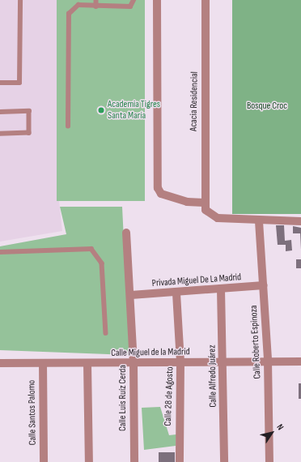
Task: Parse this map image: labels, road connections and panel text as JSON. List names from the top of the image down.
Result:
{
  "streets": {
    "street": [
      "Acacia Residencial",
      "Privada Miguel De La Madrid",
      "Calle Roberto Espinoza",
      "Calle Miguel de la Madrid",
      "Calle Alfredo Juárez",
      "Calle 28 de Agosto",
      "Calle Luis Ruíz Cerda",
      "Calle Santos Palomo"
    ]
  },
  "crossings": [
    ["Privada Miguel De La Madrid", "Calle Roberto Espinoza"],
    ["Privada Miguel De La Madrid", "Calle Alfredo Juárez"],
    ["Privada Miguel De La Madrid", "Calle 28 de Agosto"],
    ["Privada Miguel De La Madrid", "Calle Luis Ruíz Cerda"],
    ["Calle Roberto Espinoza", "Calle Miguel de la Madrid"],
    ["Calle Miguel de la Madrid", "Calle Alfredo Juárez"],
    ["Calle Miguel de la Madrid", "Calle 28 de Agosto"],
    ["Calle Miguel de la Madrid", "Calle Luis Ruíz Cerda"],
    ["Calle Miguel de la Madrid", "Calle Santos Palomo"]
  ],
  "parks": ["Bosque Croc"],
  "places": ["Academia Tigres Santa María"],
  "north": "top right"
}
